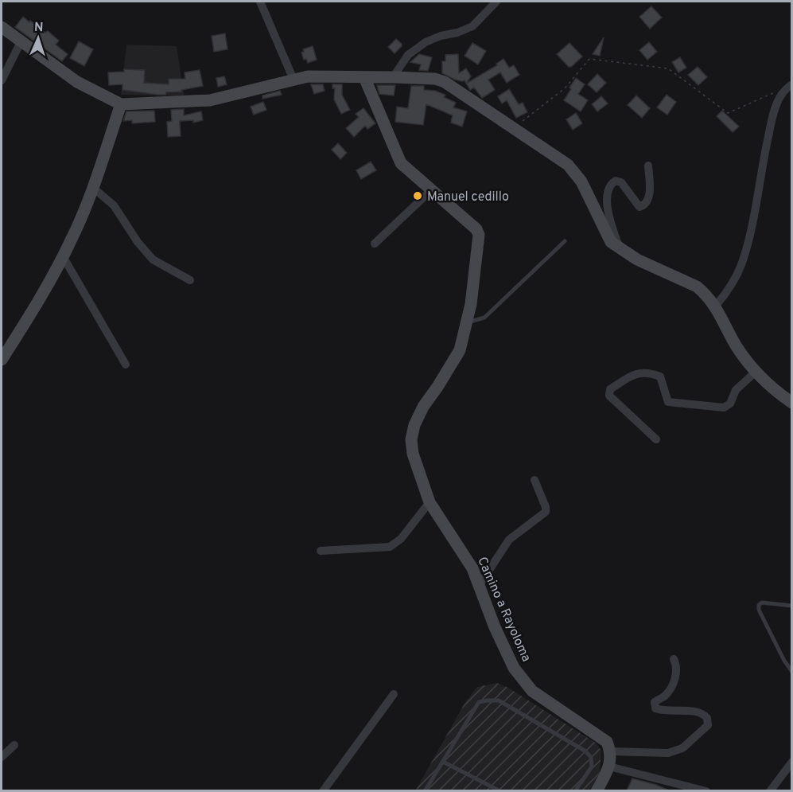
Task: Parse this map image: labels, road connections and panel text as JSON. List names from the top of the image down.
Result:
{
  "streets": {
    "street": ["Camino a Rayoloma"]
  },
  "places": ["Manuel cedillo"],
  "north": "top"
}
